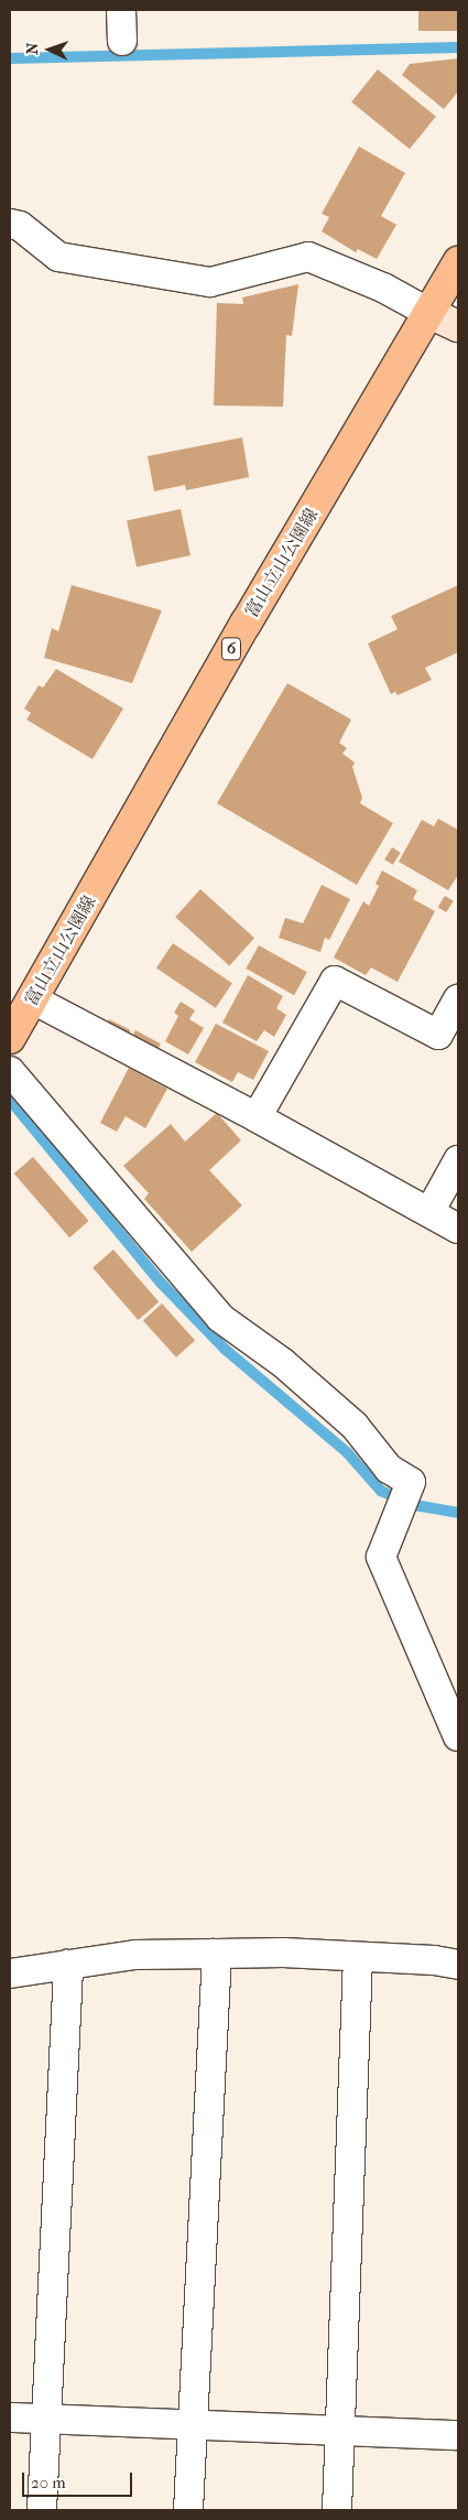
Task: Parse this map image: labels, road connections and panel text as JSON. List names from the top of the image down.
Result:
{
  "streets": {
    "main road": ["富山立山公園線", "6"]
  },
  "scale_bar": "20 m",
  "north": "left"
}
